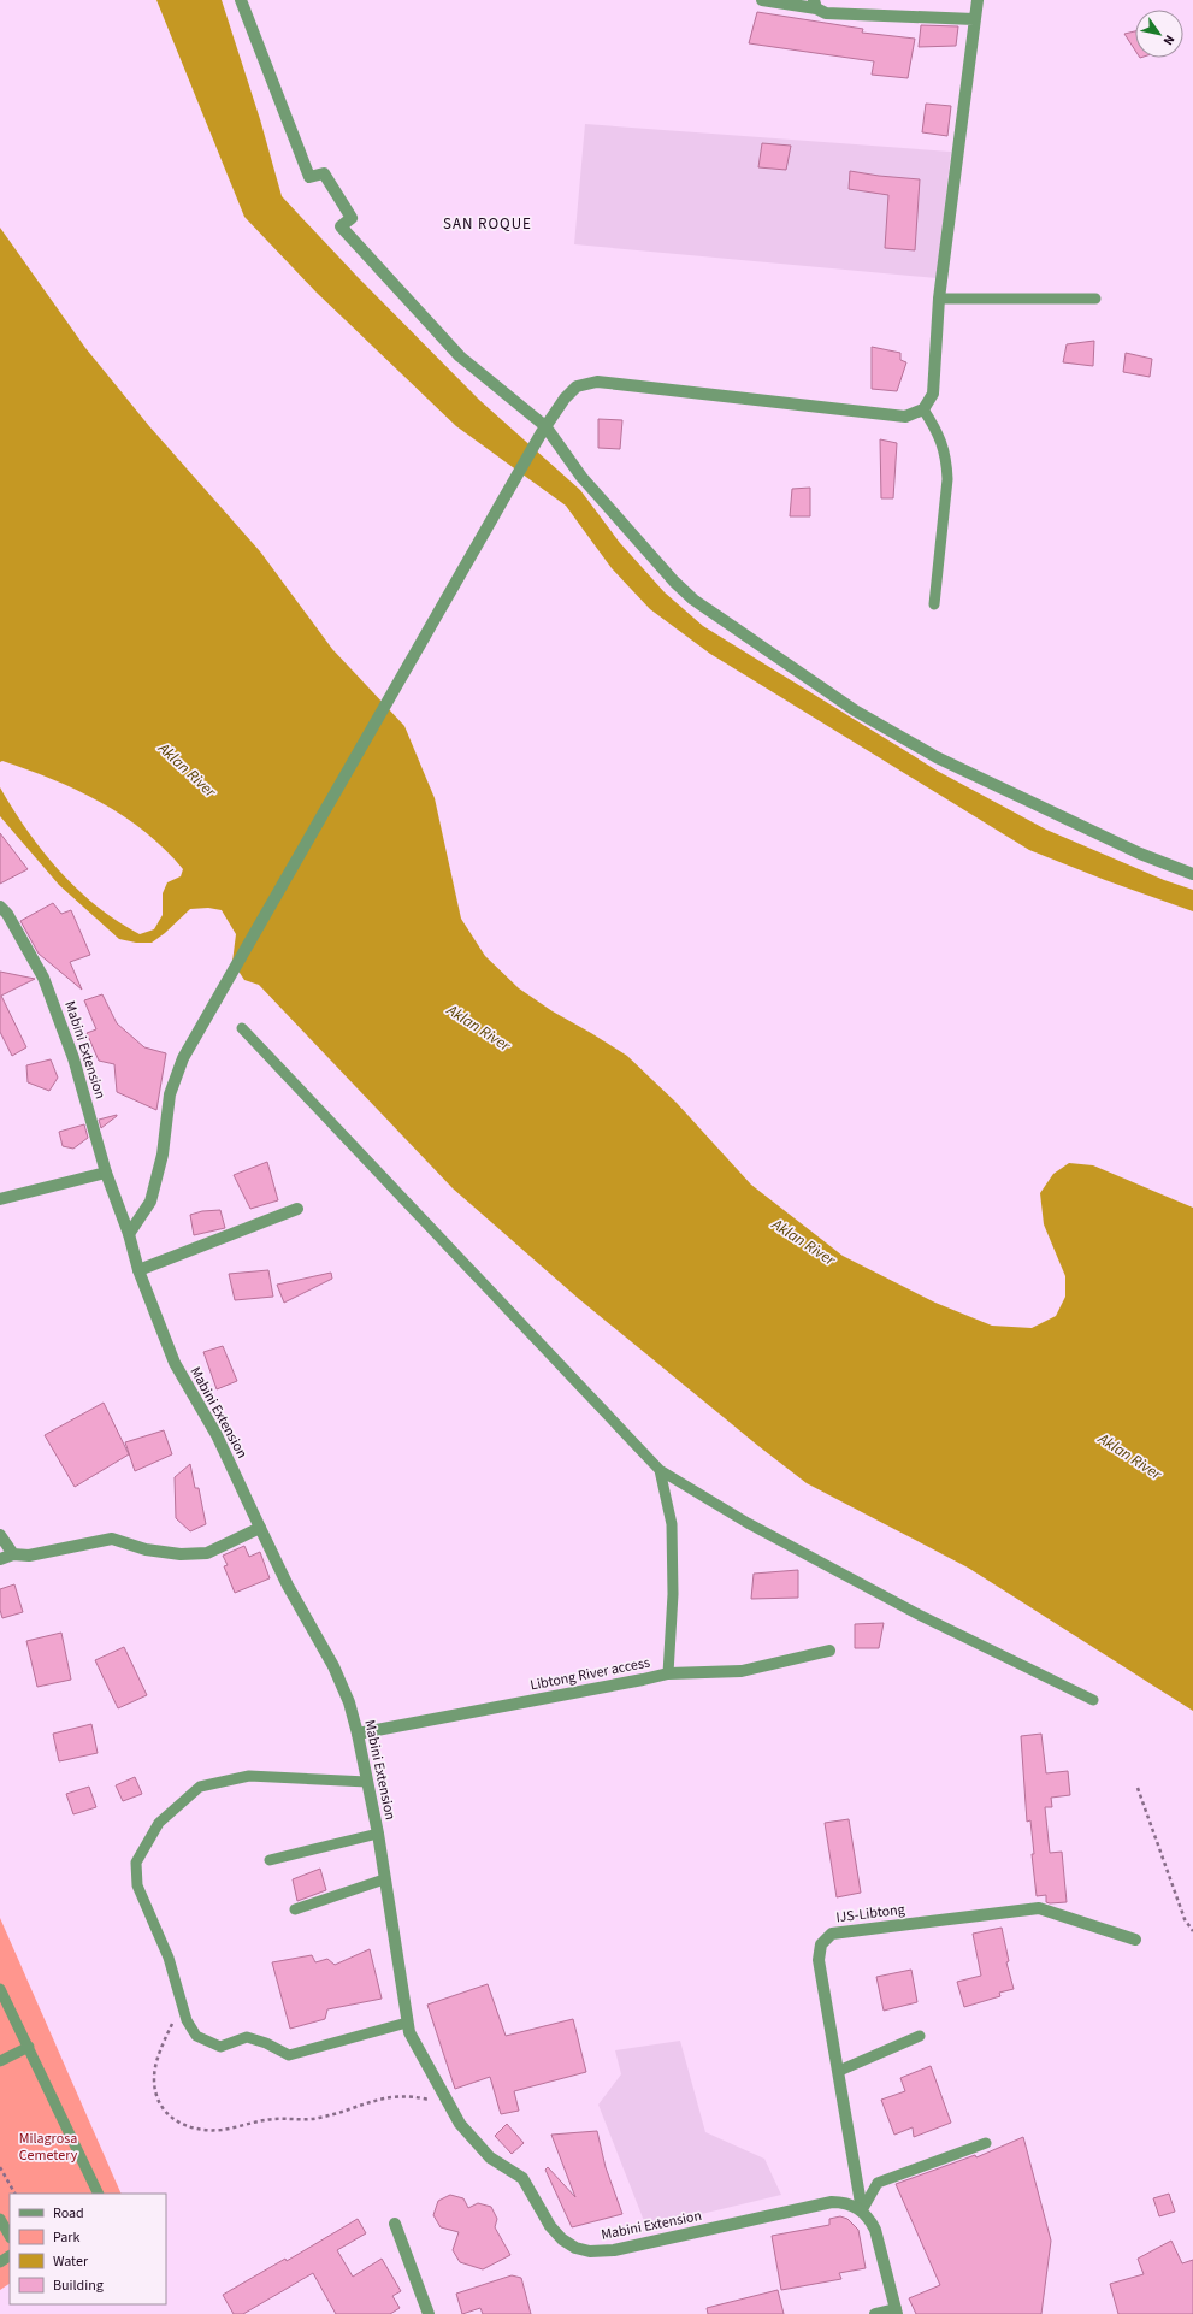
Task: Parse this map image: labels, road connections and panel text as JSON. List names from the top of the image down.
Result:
{
  "streets": {
    "street": ["Mabini Extension", "Libtong River access", "IJS-Libtong"]
  },
  "crossings": [
    ["Mabini Extension", "Libtong River access"],
    ["Mabini Extension", "IJS-Libtong"]
  ],
  "districts": ["SAN ROQUE"],
  "water": ["Aklan River"],
  "parks": ["Milagrosa Cemetery"],
  "legend": [
    "Road",
    "Park",
    "Water",
    "Building"
  ],
  "north": "bottom right"
}
